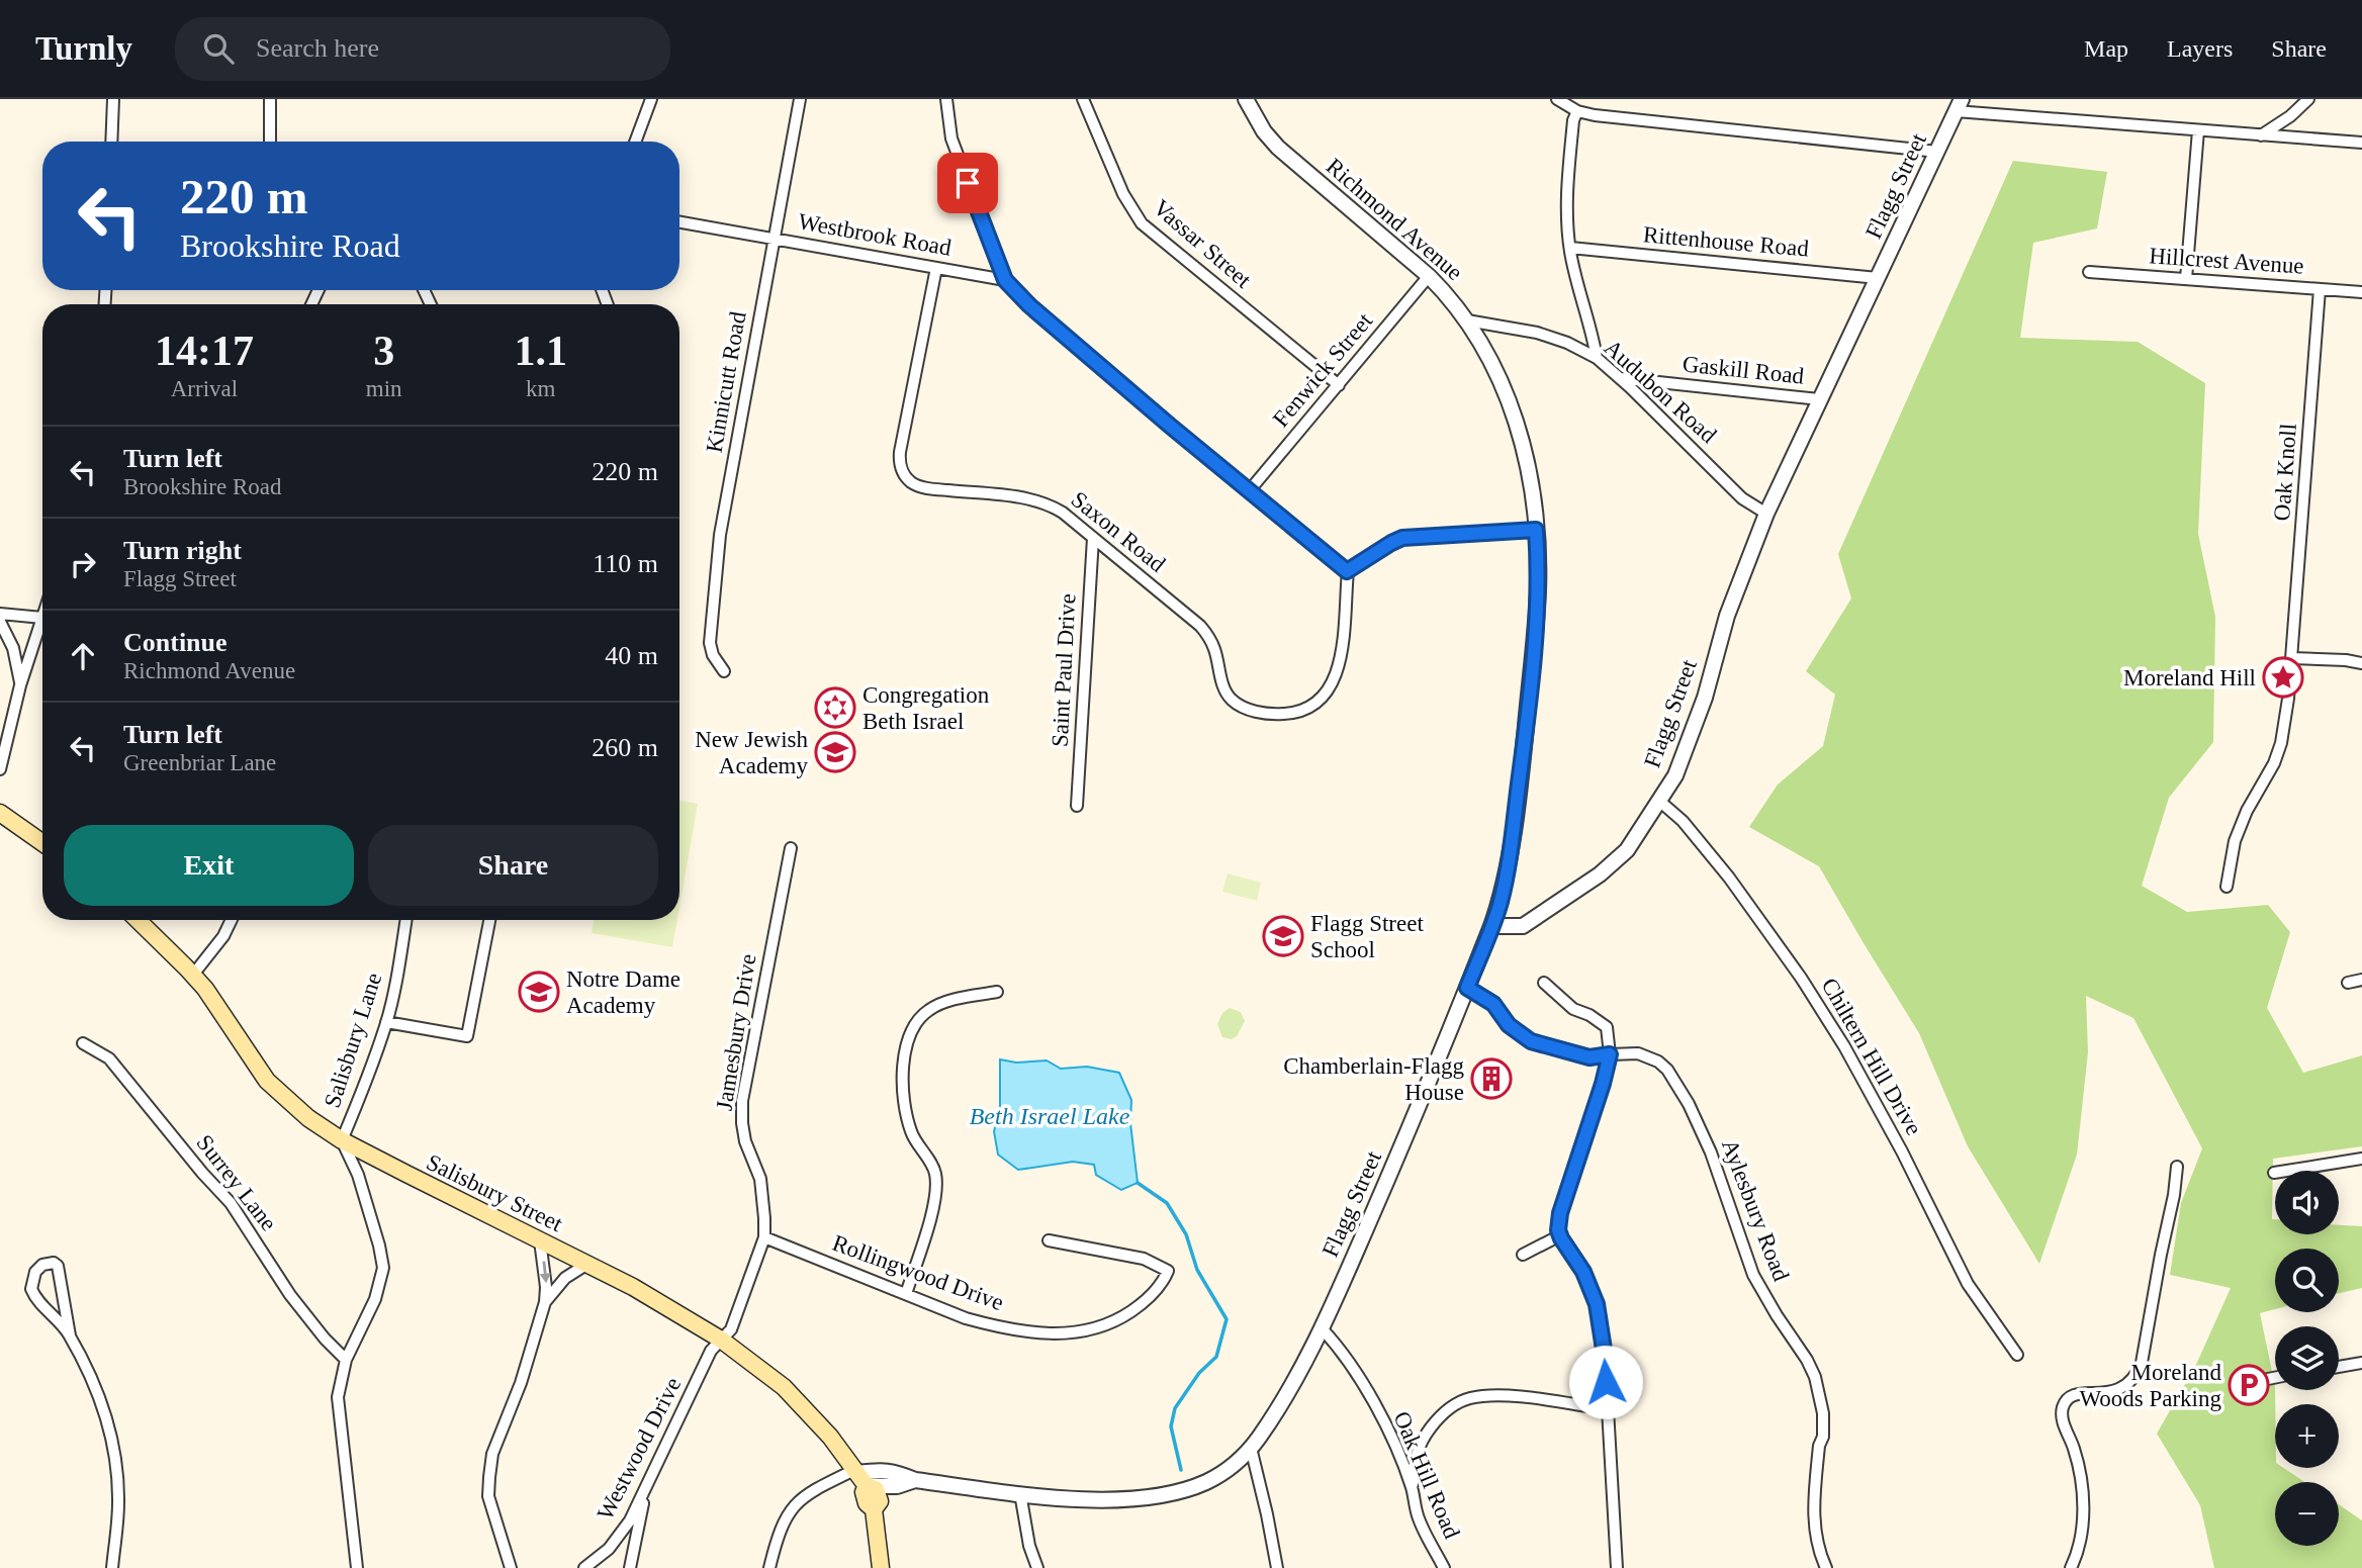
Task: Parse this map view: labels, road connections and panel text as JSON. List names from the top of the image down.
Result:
{
  "streets": {
    "main road": ["Salisbury Street"],
    "street": [
      "Flagg Street",
      "Richmond Avenue",
      "Westbrook Road",
      "Rittenhouse Road",
      "Vassar Street",
      "Hillcrest Avenue",
      "Fenwick Street",
      "Gaskill Road",
      "Kinnicutt Road",
      "Audubon Road",
      "Oak Knoll",
      "Saxon Road",
      "Saint Paul Drive",
      "Jamesbury Drive",
      "Salisbury Lane",
      "Chiltern Hill Drive",
      "Surrey Lane",
      "Aylesbury Road",
      "Rollingwood Drive",
      "Westwood Drive",
      "Oak Hill Road"
    ]
  },
  "crossings": [
    ["Flagg Street", "Richmond Avenue"],
    ["Flagg Street", "Rittenhouse Road"],
    ["Flagg Street", "Gaskill Road"],
    ["Flagg Street", "Audubon Road"],
    ["Flagg Street", "Chiltern Hill Drive"],
    ["Flagg Street", "Salisbury Street"],
    ["Flagg Street", "Aylesbury Road"],
    ["Flagg Street", "Oak Hill Road"],
    ["Richmond Avenue", "Fenwick Street"],
    ["Richmond Avenue", "Audubon Road"],
    ["Westbrook Road", "Kinnicutt Road"],
    ["Westbrook Road", "Saxon Road"],
    ["Vassar Street", "Fenwick Street"],
    ["Hillcrest Avenue", "Oak Knoll"],
    ["Gaskill Road", "Audubon Road"],
    ["Saxon Road", "Saint Paul Drive"],
    ["Jamesbury Drive", "Salisbury Street"],
    ["Jamesbury Drive", "Rollingwood Drive"],
    ["Jamesbury Drive", "Westwood Drive"],
    ["Salisbury Lane", "Salisbury Street"],
    ["Salisbury Street", "Westwood Drive"]
  ],
  "water": ["Beth Israel Lake"],
  "places": {
    "place": ["Moreland Hill"],
    "synagogue": ["Congregation Beth Israel"],
    "school or university": ["New Jewish Academy", "Flagg Street School", "Notre Dame Academy"],
    "building": ["Chamberlain-Flagg House"],
    "parking": ["Moreland Woods Parking"]
  },
  "page": {
    "header": "Turnly",
    "search": "Search here",
    "nav": ["Map", "Layers", "Share"],
    "turn": ["220 m", "Brookshire Road"],
    "eta": [
      "14:17",
      "Arrival",
      "3",
      "min",
      "1.1",
      "km"
    ],
    "list": [
      {
        "name": "Turn left",
        "note": "Brookshire Road",
        "value": "220 m"
      },
      {
        "name": "Turn right",
        "note": "Flagg Street",
        "value": "110 m"
      },
      {
        "name": "Continue",
        "note": "Richmond Avenue",
        "value": "40 m"
      },
      {
        "name": "Turn left",
        "note": "Greenbriar Lane",
        "value": "260 m"
      }
    ],
    "buttons": ["Exit", "Share"],
    "map_buttons": ["+", "−"]
  }
}
